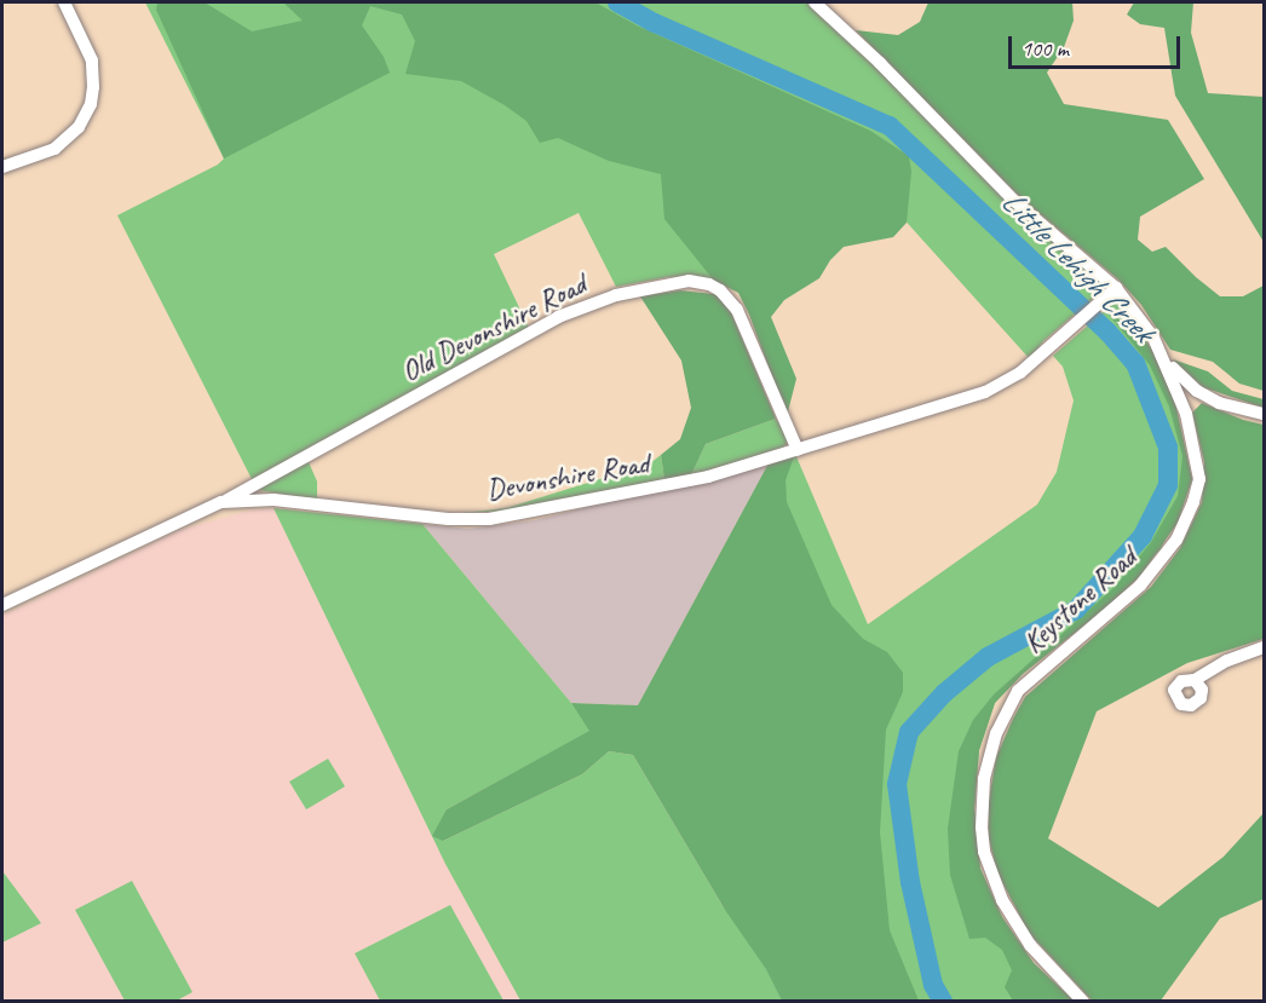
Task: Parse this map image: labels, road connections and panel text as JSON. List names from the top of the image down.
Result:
{
  "streets": {
    "street": ["Old Devonshire Road", "Devonshire Road", "Keystone Road"]
  },
  "crossings": [
    ["Old Devonshire Road", "Devonshire Road"],
    ["Devonshire Road", "Keystone Road"]
  ],
  "water": ["Little Lehigh Creek"],
  "scale_bar": "100 m"
}
